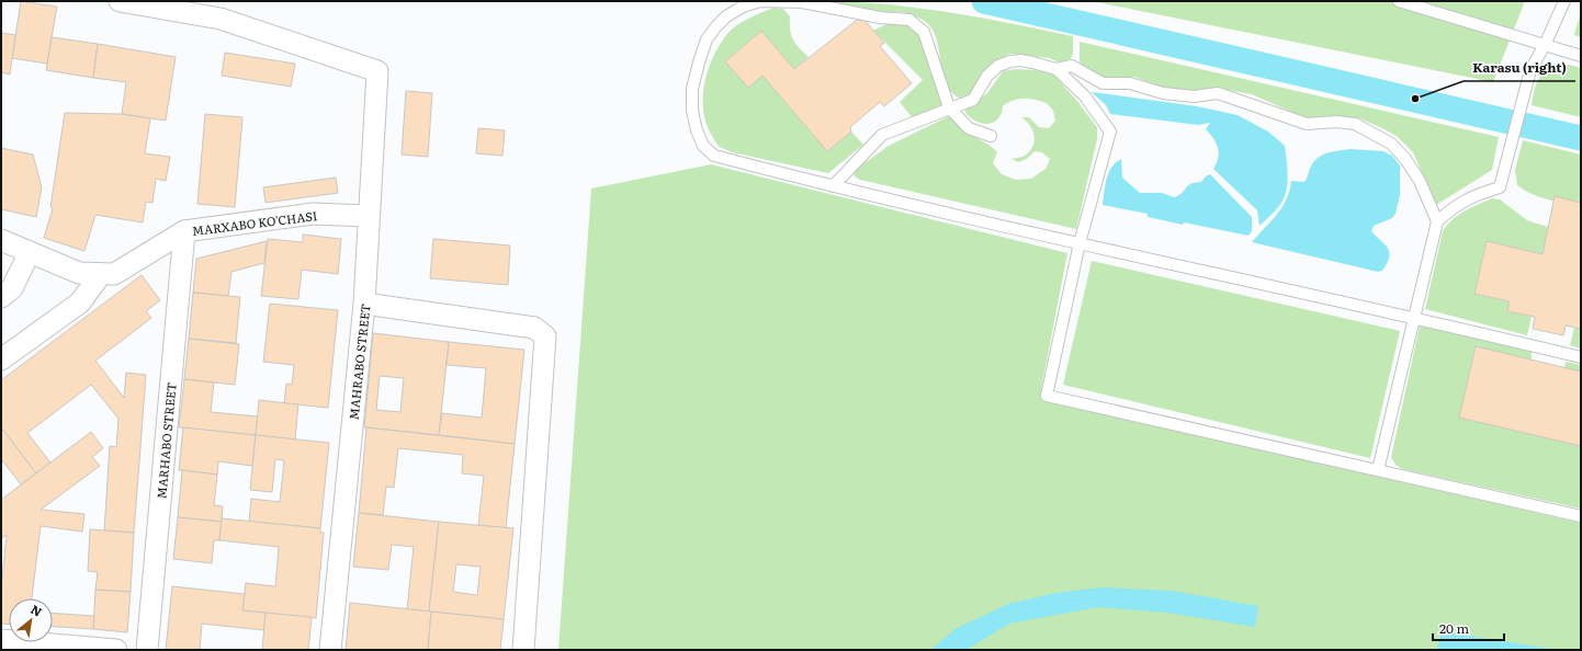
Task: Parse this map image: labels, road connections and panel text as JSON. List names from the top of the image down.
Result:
{
  "streets": {
    "street": ["MARXABO KO'CHASI", "MAHRABO STREET", "MARHABO STREET"]
  },
  "crossings": [
    ["MARXABO KO'CHASI", "MAHRABO STREET"],
    ["MARXABO KO'CHASI", "MARHABO STREET"]
  ],
  "places": ["Karasu (right)"],
  "scale_bar": "20 m",
  "north": "top right"
}
